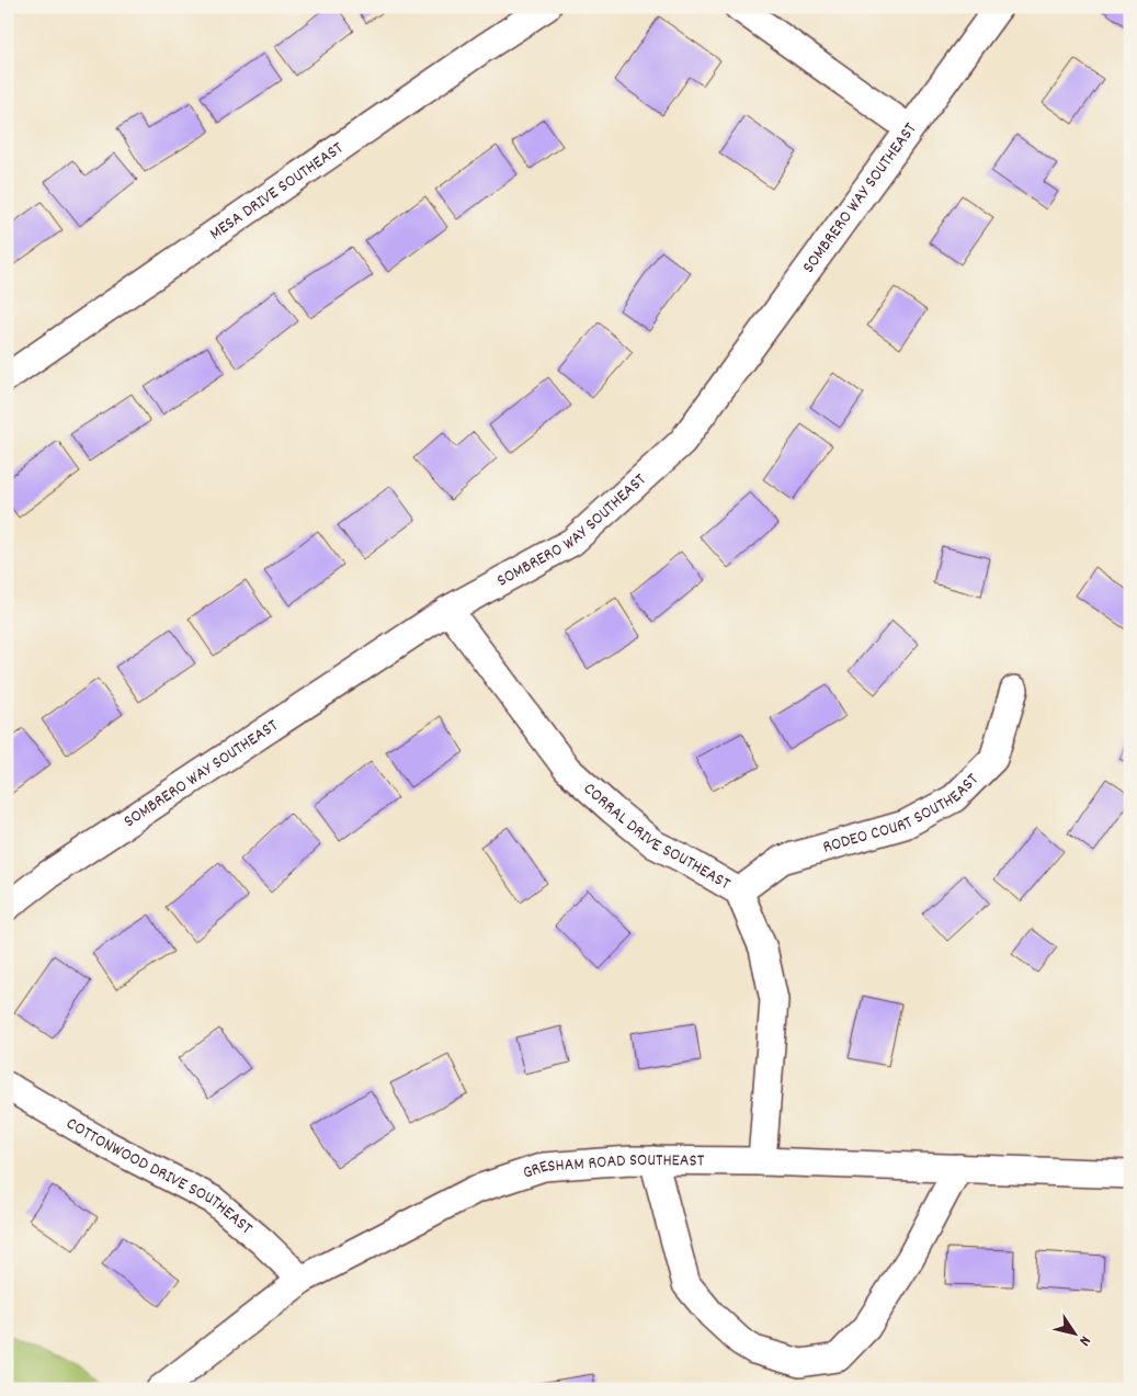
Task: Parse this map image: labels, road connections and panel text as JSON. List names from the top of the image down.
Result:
{
  "streets": {
    "street": [
      "MESA DRIVE SOUTHEAST",
      "SOMBRERO WAY SOUTHEAST",
      "RODEO COURT SOUTHEAST",
      "CORRAL DRIVE SOUTHEAST",
      "GRESHAM ROAD SOUTHEAST",
      "COTTONWOOD DRIVE SOUTHEAST"
    ]
  },
  "crossings": [
    ["SOMBRERO WAY SOUTHEAST", "CORRAL DRIVE SOUTHEAST"],
    ["RODEO COURT SOUTHEAST", "CORRAL DRIVE SOUTHEAST"],
    ["CORRAL DRIVE SOUTHEAST", "GRESHAM ROAD SOUTHEAST"],
    ["GRESHAM ROAD SOUTHEAST", "COTTONWOOD DRIVE SOUTHEAST"]
  ],
  "north": "bottom right"
}
